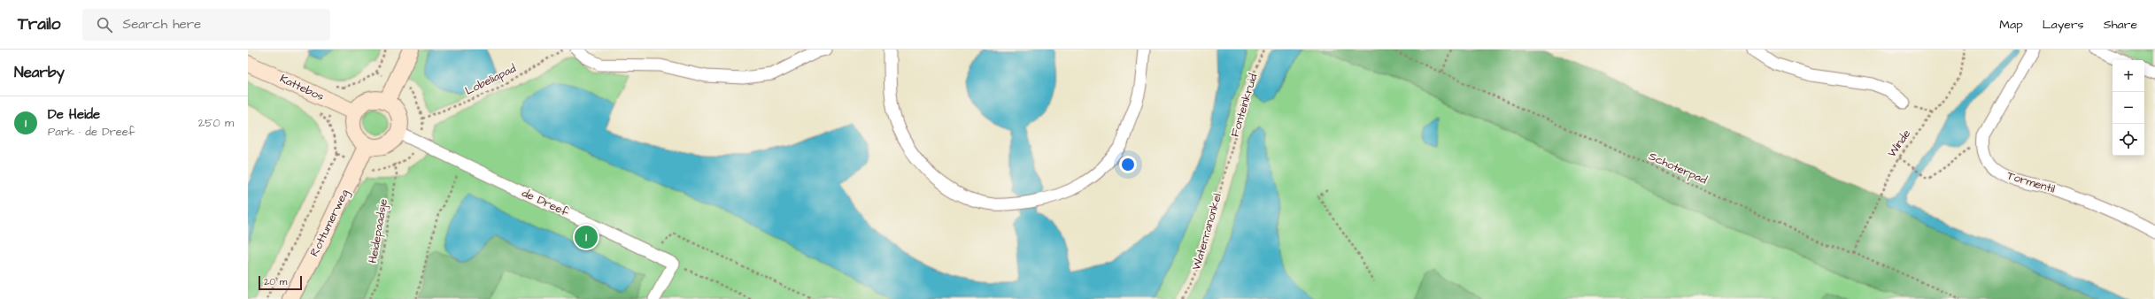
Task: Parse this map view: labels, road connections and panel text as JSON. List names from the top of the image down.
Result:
{
  "streets": {
    "main road": ["Kattebos", "Rottumerweg"],
    "street": ["Tormentil", "de Dreef"],
    "path": [
      "Lobeliapad",
      "Fonteinkruid",
      "Winde",
      "Schoterpad",
      "Heidepaadsje",
      "Waterranonkel"
    ]
  },
  "crossings": [
    ["Kattebos", "de Dreef"],
    ["Kattebos", "Rottumerweg"],
    ["Fonteinkruid", "Waterranonkel"],
    ["Winde", "Schoterpad"],
    ["de Dreef", "Rottumerweg"]
  ],
  "scale_bar": "20 m",
  "page": {
    "header": "Trailo",
    "search": "Search here",
    "nav": ["Map", "Layers", "Share"],
    "heading": "Nearby",
    "map_buttons": ["+", "−"],
    "list": [
      {
        "mark": "1",
        "name": "De Heide",
        "note": "Park · de Dreef",
        "value": "250 m"
      }
    ],
    "pins": "1",
    "scale": "20 m"
  }
}
